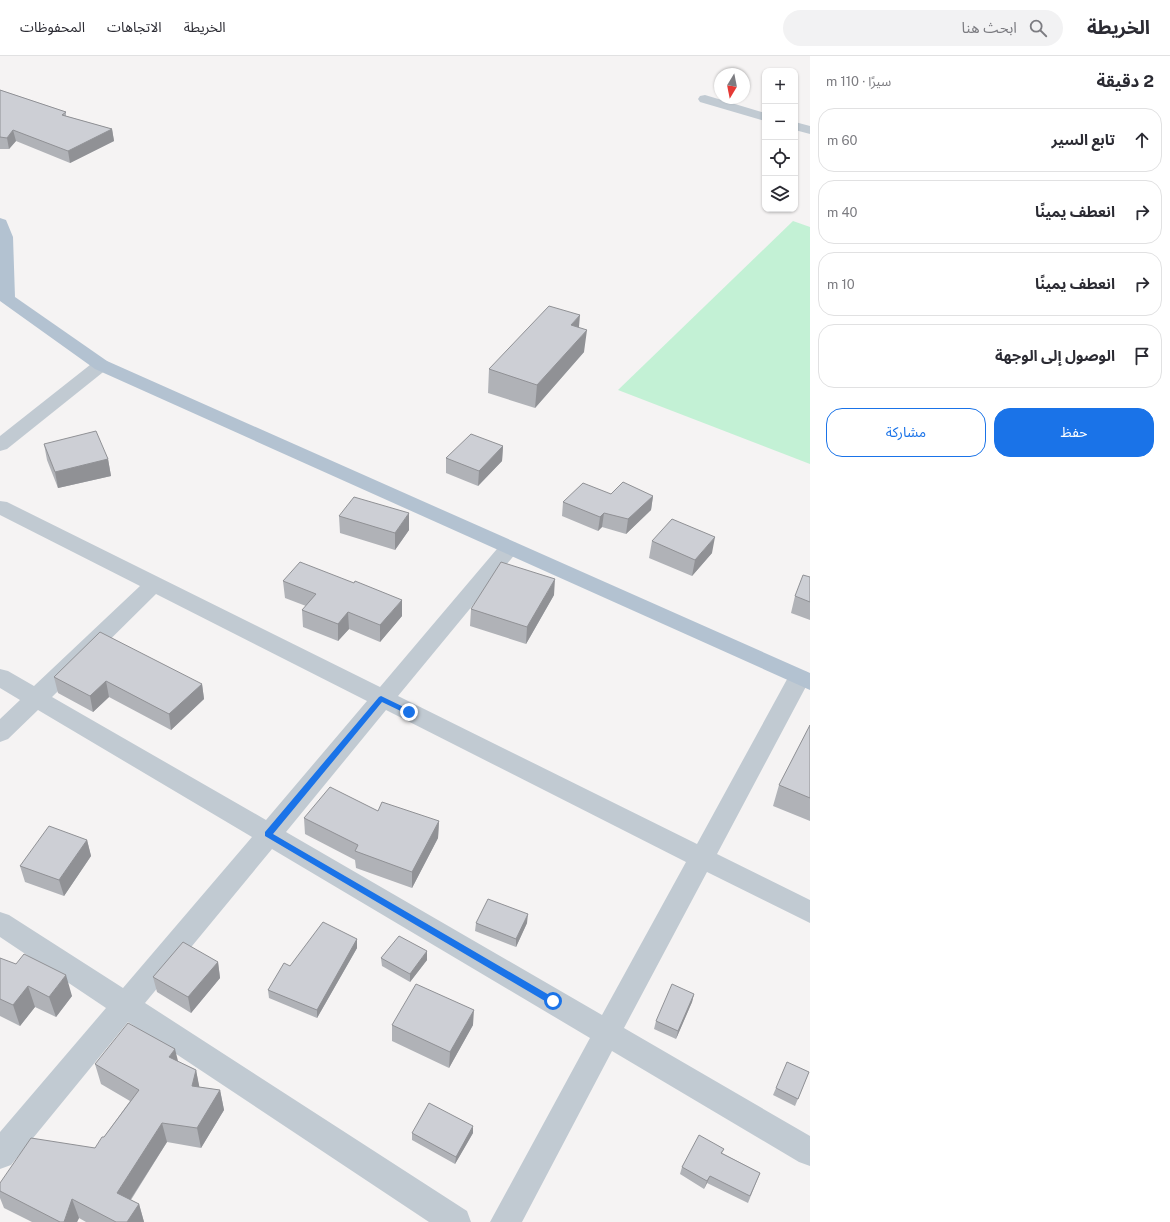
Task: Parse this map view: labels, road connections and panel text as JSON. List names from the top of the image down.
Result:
{
  "north": "bottom",
  "page": {
    "header": "الخريطة",
    "search": "ابحث هنا",
    "nav": ["الخريطة", "الاتجاهات", "المحفوظات"],
    "heading": ["2 دقيقة", "سيرًا · 110 m"],
    "map_buttons": ["+", "−"],
    "list": [
      ["تابع السير", "60 m"],
      ["انعطف يمينًا", "40 m"],
      ["انعطف يمينًا", "10 m"],
      "الوصول إلى الوجهة"
    ],
    "buttons": ["حفظ", "مشاركة"]
  }
}
